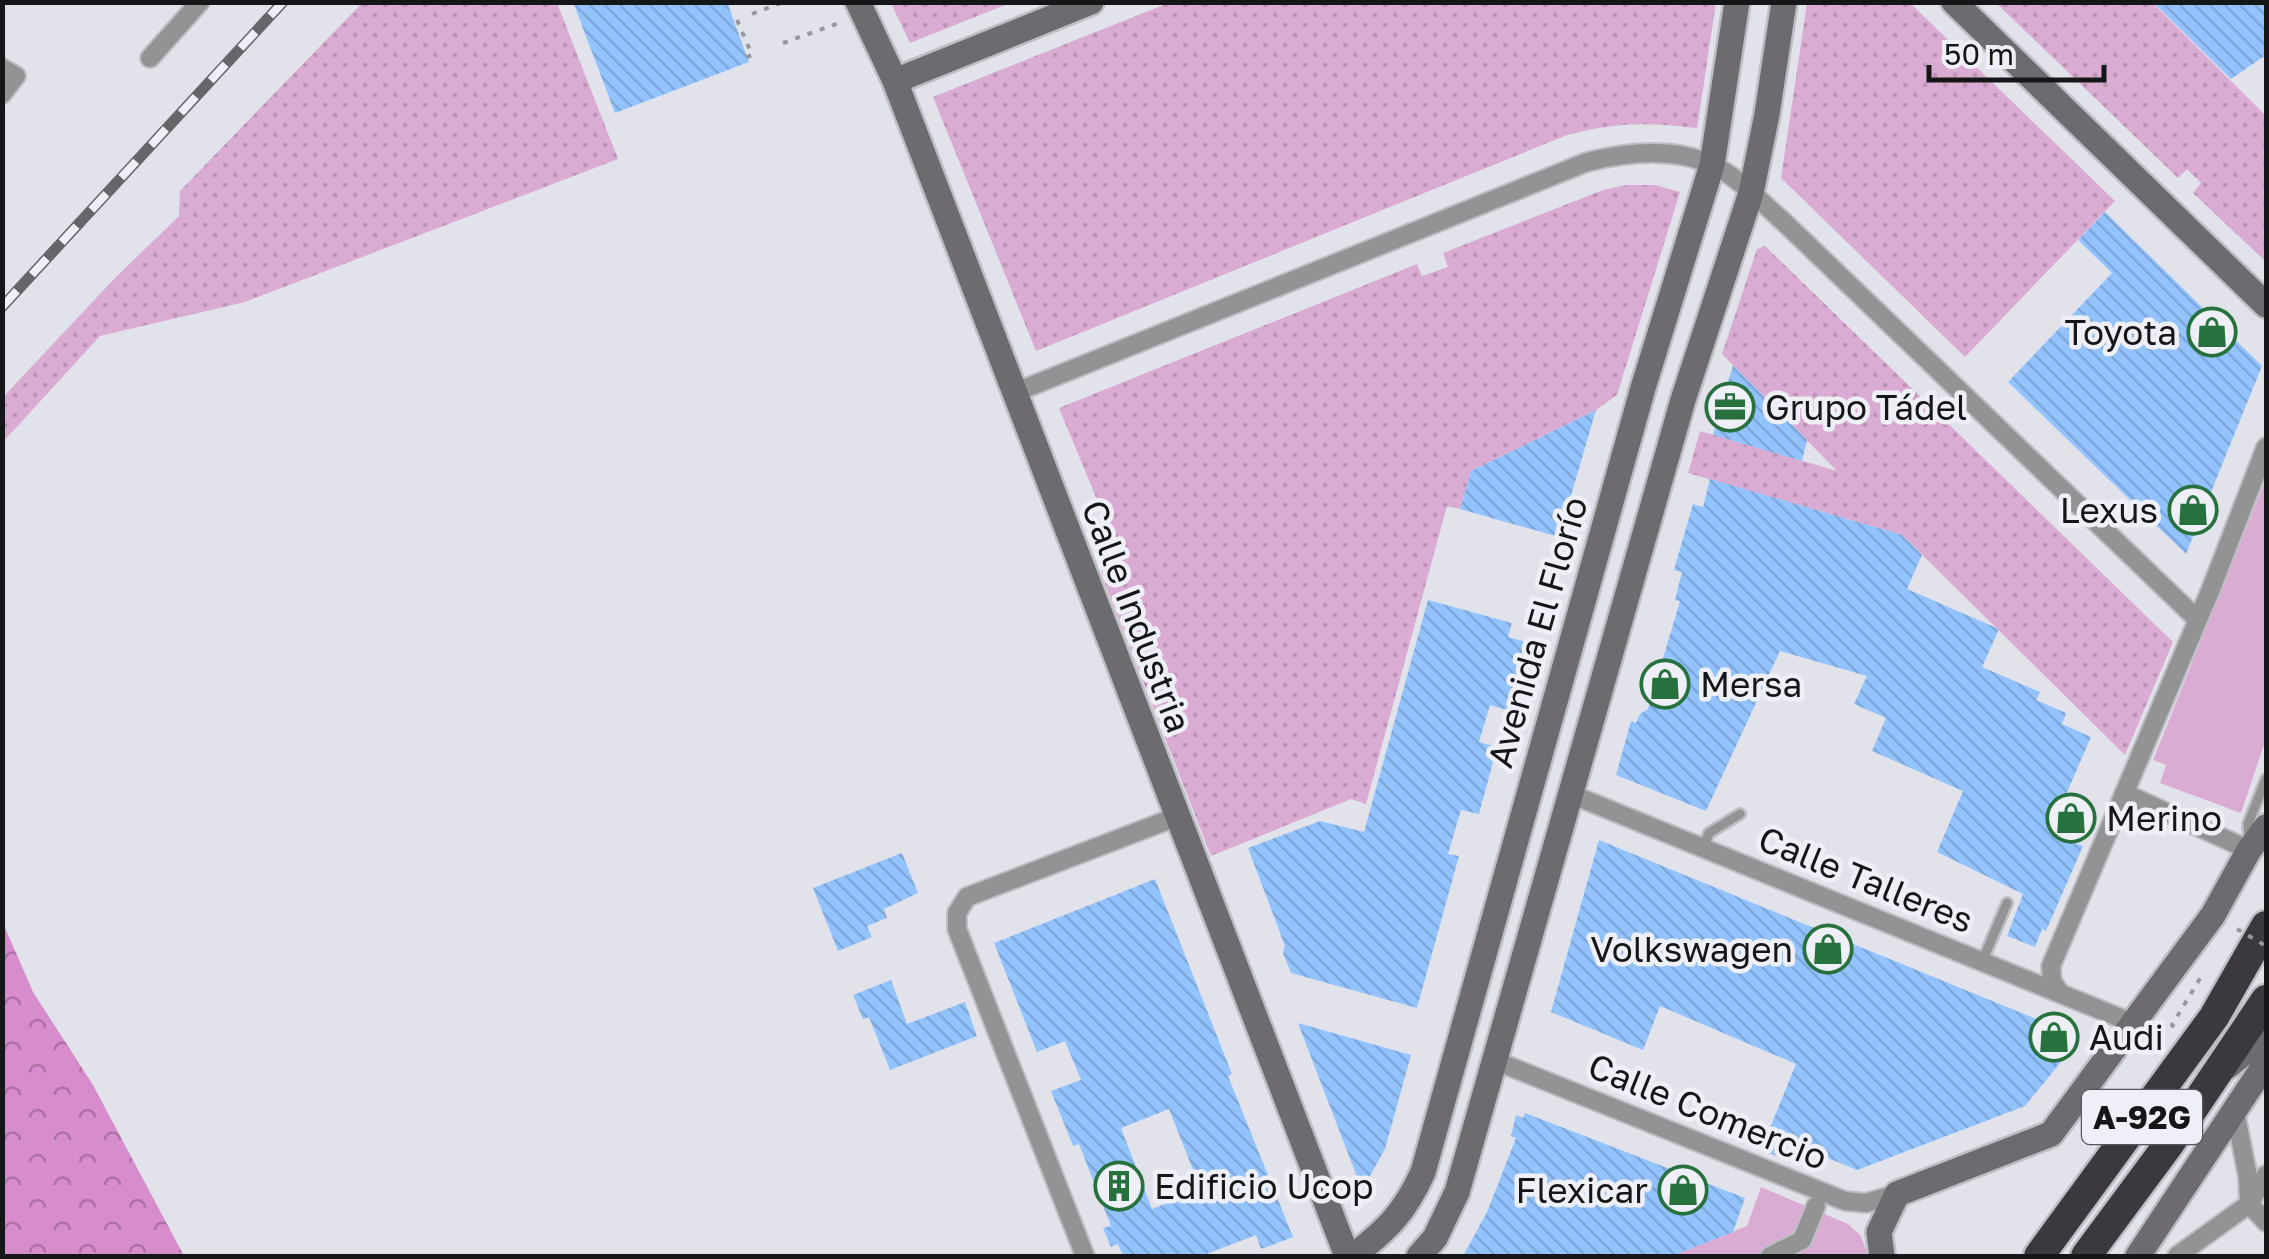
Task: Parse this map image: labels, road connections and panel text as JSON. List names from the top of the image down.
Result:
{
  "streets": {
    "highway": ["A-92G"],
    "main road": ["Calle Industria", "Avenida El Florío"],
    "street": ["Calle Talleres", "Calle Comercio"]
  },
  "crossings": [
    ["Calle Industria", "Avenida El Florío"]
  ],
  "places": {
    "shop": [
      "Toyota",
      "Lexus",
      "Mersa",
      "Merino",
      "Volkswagen",
      "Audi",
      "Flexicar"
    ],
    "office": ["Grupo Tádel"],
    "building": ["Edificio Ucop"]
  },
  "scale_bar": "50 m"
}
